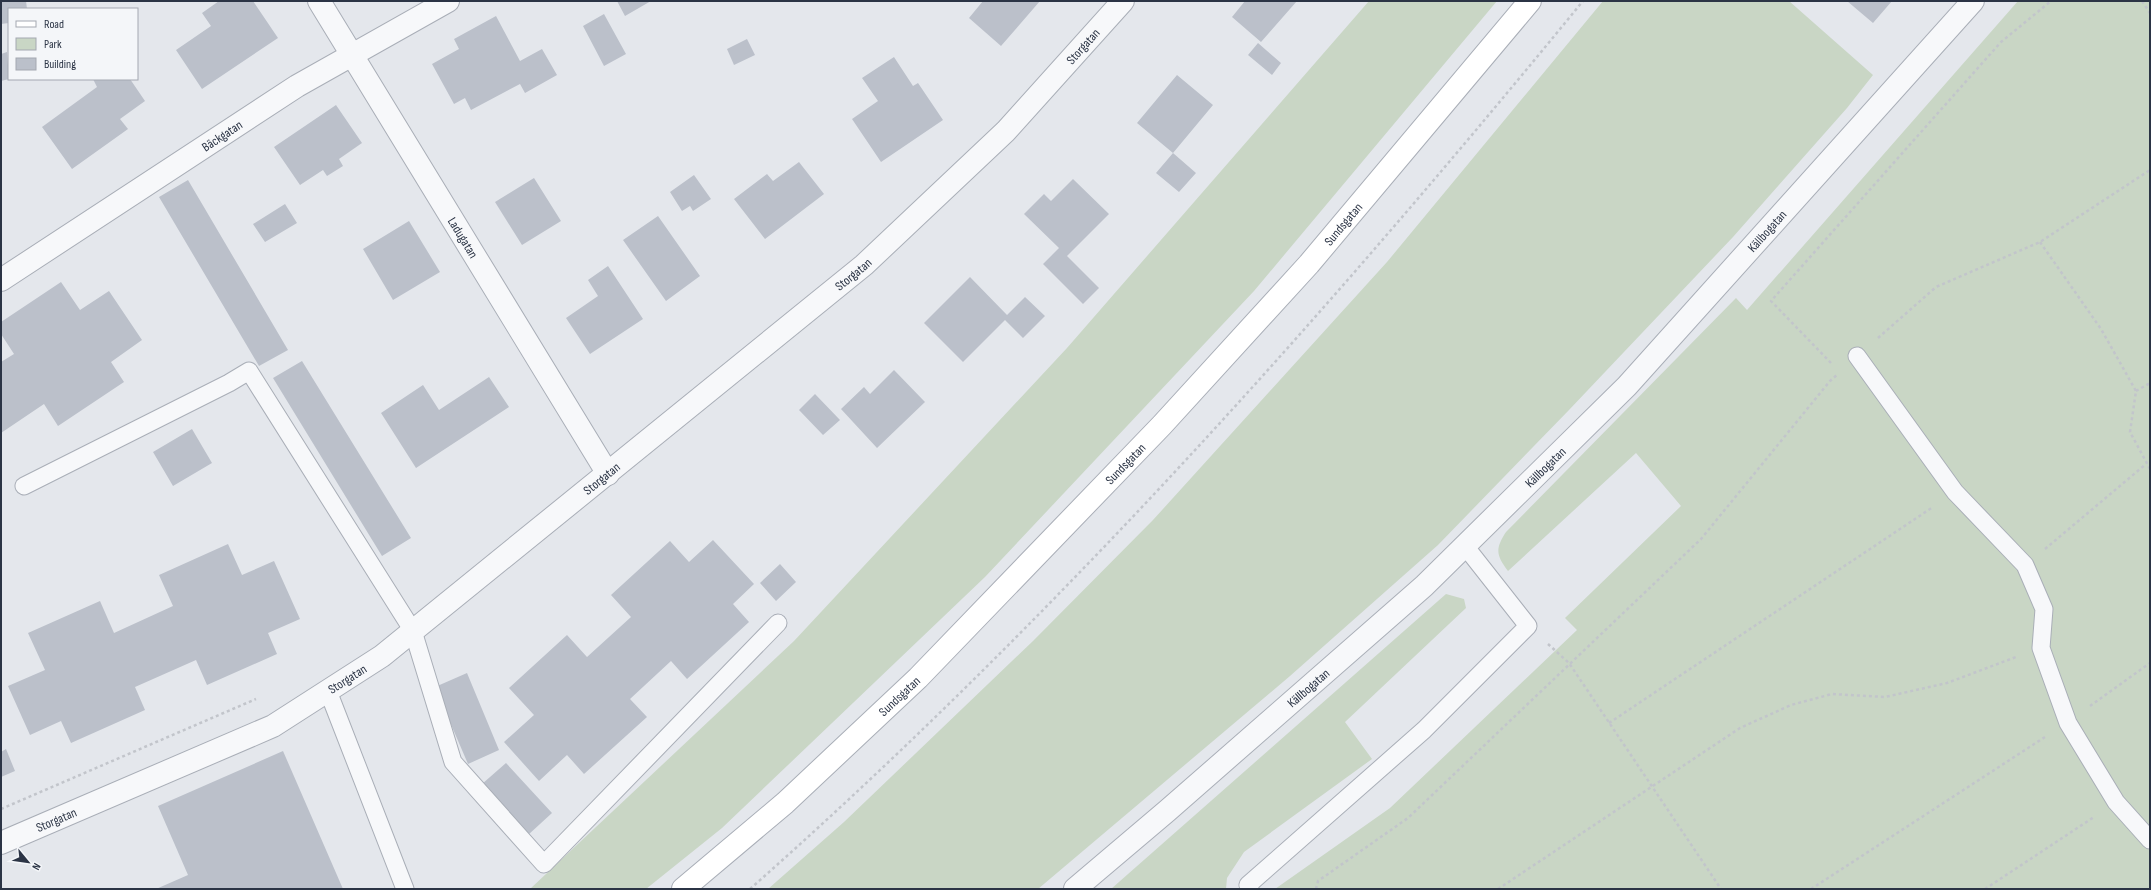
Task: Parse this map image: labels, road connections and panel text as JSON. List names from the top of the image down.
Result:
{
  "streets": {
    "main road": ["Sundsgatan"],
    "street": [
      "Storgatan",
      "Bäckgatan",
      "Källbogatan",
      "Ladugatan"
    ]
  },
  "crossings": [
    ["Storgatan", "Ladugatan"],
    ["Bäckgatan", "Ladugatan"]
  ],
  "legend": ["Road", "Park", "Building"],
  "north": "bottom right"
}
